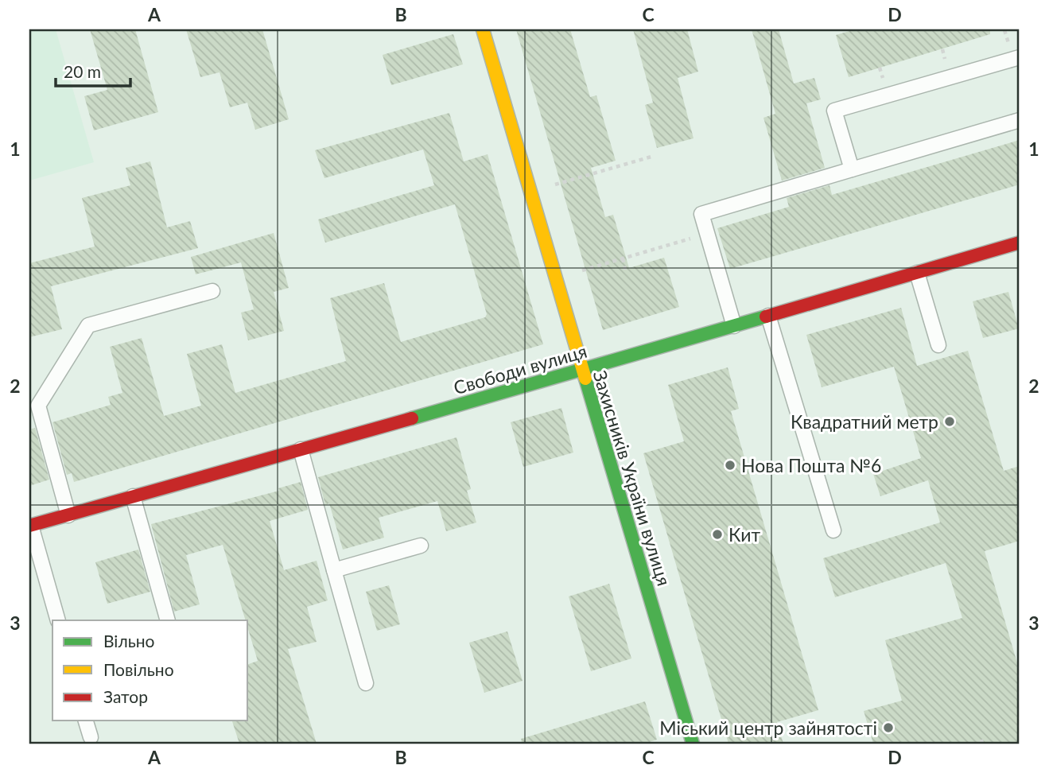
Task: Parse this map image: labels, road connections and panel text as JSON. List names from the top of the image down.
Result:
{
  "streets": {
    "main road": ["Свободи вулиця", "Захисників України вулиця"]
  },
  "crossings": [
    ["Свободи вулиця", "Захисників України вулиця"]
  ],
  "places": [
    "Квадратний метр",
    "Нова Пошта №6",
    "Кит",
    "Міський центр зайнятості"
  ],
  "legend": ["Вільно", "Повільно", "Затор"],
  "scale_bar": "20 m",
  "grid": {
    "columns": [
      "A",
      "B",
      "C",
      "D"
    ],
    "rows": ["1", "2", "3"]
  }
}
